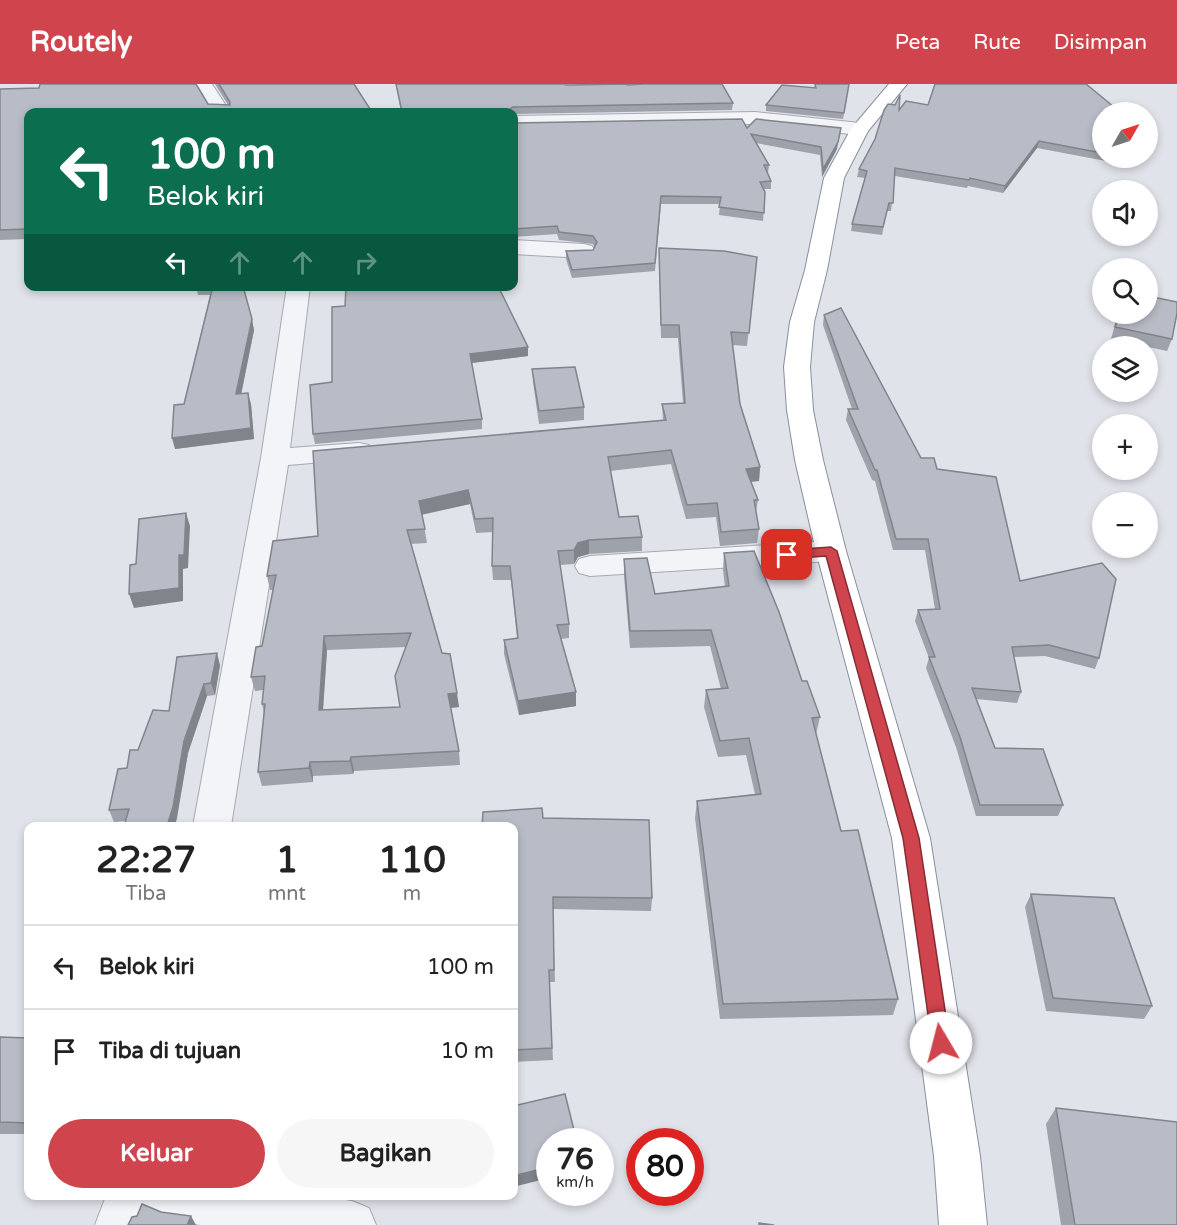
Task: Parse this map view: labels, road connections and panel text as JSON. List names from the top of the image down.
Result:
{
  "north": "top right",
  "page": {
    "header": "Routely",
    "nav": ["Peta", "Rute", "Disimpan"],
    "map_buttons": ["+", "−"],
    "turn": ["100 m", "Belok kiri"],
    "eta": [
      "22:27",
      "Tiba",
      "1",
      "mnt",
      "110",
      "m"
    ],
    "list": [
      {
        "name": "Belok kiri",
        "value": "100 m"
      },
      {
        "name": "Tiba di tujuan",
        "value": "10 m"
      }
    ],
    "buttons": ["Keluar", "Bagikan"],
    "speed": "76 km/h",
    "limit": "80"
  }
}
